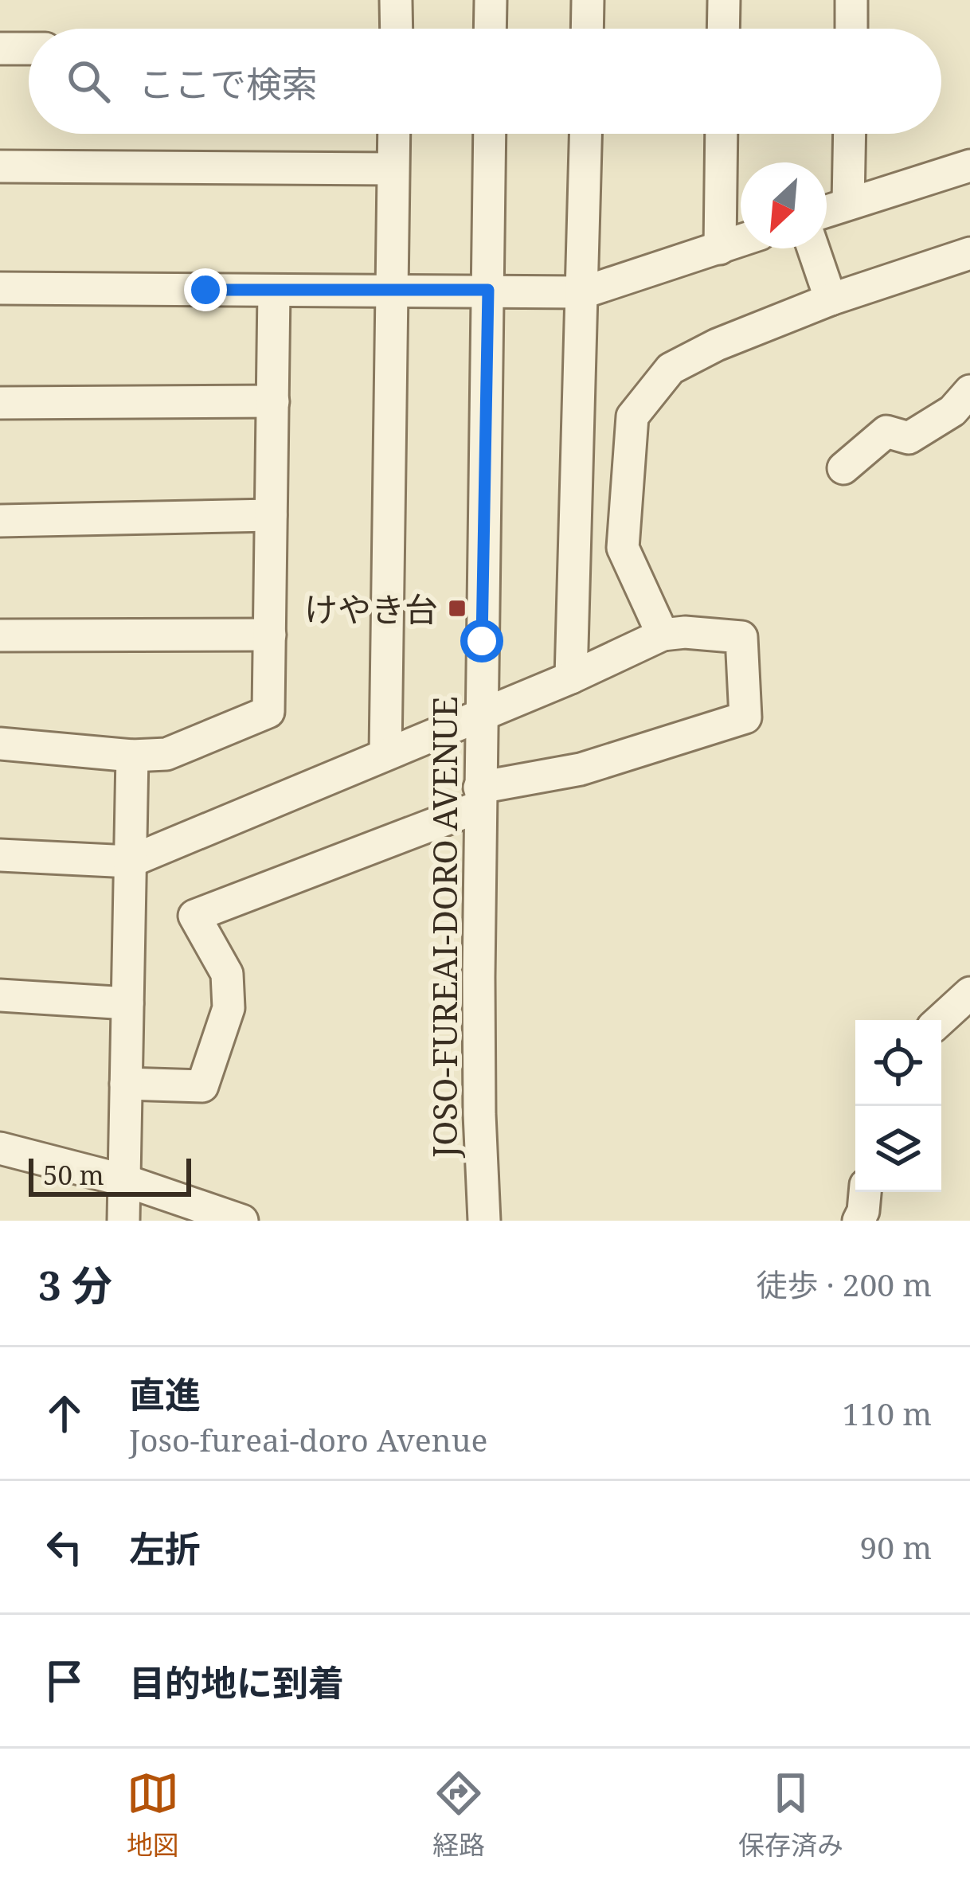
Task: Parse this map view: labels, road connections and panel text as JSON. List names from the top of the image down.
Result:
{
  "streets": {
    "street": ["JOSO-FUREAI-DORO AVENUE"]
  },
  "places": {
    "transit": ["けやき台"]
  },
  "scale_bar": "50 m",
  "north": "bottom left",
  "page": {
    "search": "ここで検索",
    "scale": "50 m",
    "heading": ["3 分", "徒歩 · 200 m"],
    "list": [
      ["直進", "Joso-fureai-doro Avenue", "110 m"],
      ["左折", "90 m"],
      "目的地に到着"
    ],
    "nav": ["地図", "経路", "保存済み"]
  }
}
